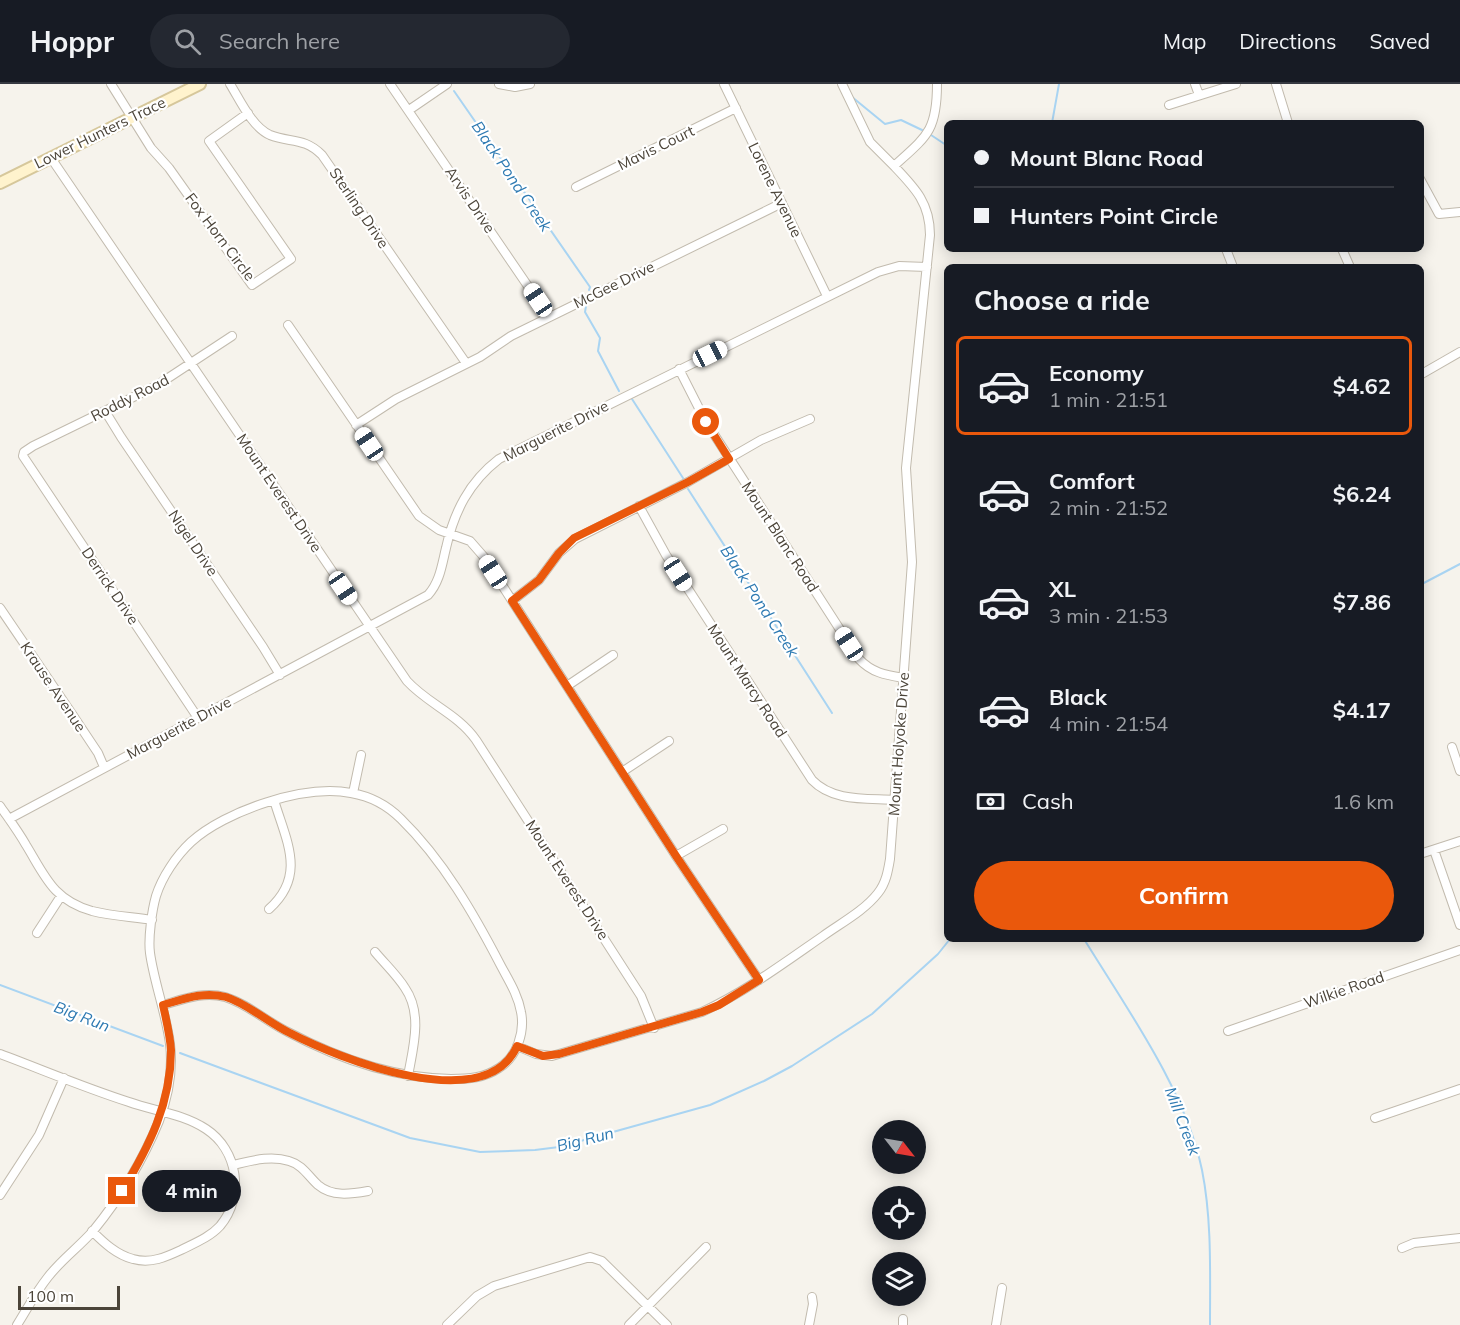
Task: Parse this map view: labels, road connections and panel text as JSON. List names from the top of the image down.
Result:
{
  "streets": {
    "street": [
      "Lower Hunters Trace",
      "Mavis Court",
      "Lorene Avenue",
      "Arvis Drive",
      "Sterling Drive",
      "Fox Horn Circle",
      "McGee Drive",
      "Roddy Road",
      "Marguerite Drive",
      "Mount Everest Drive",
      "Mount Blanc Road",
      "Nigel Drive",
      "Derrick Drive",
      "Mount Marcy Road",
      "Krause Avenue",
      "Mount Holyoke Drive",
      "Wilkie Road"
    ]
  },
  "crossings": [
    ["Lower Hunters Trace", "Fox Horn Circle"],
    ["Lower Hunters Trace", "Mount Everest Drive"],
    ["Mavis Court", "Lorene Avenue"],
    ["Lorene Avenue", "McGee Drive"],
    ["Lorene Avenue", "Marguerite Drive"],
    ["Arvis Drive", "McGee Drive"],
    ["Sterling Drive", "Fox Horn Circle"],
    ["Sterling Drive", "McGee Drive"],
    ["Roddy Road", "Mount Everest Drive"],
    ["Roddy Road", "Nigel Drive"],
    ["Roddy Road", "Derrick Drive"],
    ["Marguerite Drive", "Mount Everest Drive"],
    ["Marguerite Drive", "Mount Blanc Road"],
    ["Marguerite Drive", "Nigel Drive"],
    ["Marguerite Drive", "Derrick Drive"],
    ["Marguerite Drive", "Krause Avenue"],
    ["Marguerite Drive", "Mount Holyoke Drive"],
    ["Mount Everest Drive", "Mount Holyoke Drive"],
    ["Mount Blanc Road", "Mount Holyoke Drive"],
    ["Mount Marcy Road", "Mount Holyoke Drive"]
  ],
  "water": ["Black Pond Creek", "Big Run", "Mill Creek"],
  "scale_bar": "100 m",
  "north": "bottom right",
  "page": {
    "header": "Hoppr",
    "search": "Search here",
    "nav": ["Map", "Directions", "Saved"],
    "banner": ["Mount Blanc Road", "Hunters Point Circle"],
    "heading": "Choose a ride",
    "list": [
      {
        "name": "Economy",
        "note": "1 min · 21:51",
        "value": "$4.62"
      },
      {
        "name": "Comfort",
        "note": "2 min · 21:52",
        "value": "$6.24"
      },
      {
        "name": "XL",
        "note": "3 min · 21:53",
        "value": "$7.86"
      },
      {
        "name": "Black",
        "note": "4 min · 21:54",
        "value": "$4.17"
      }
    ],
    "pay": ["Cash", "1.6 km"],
    "buttons": "Confirm",
    "bubble": "4 min",
    "scale": "100 m"
  }
}
